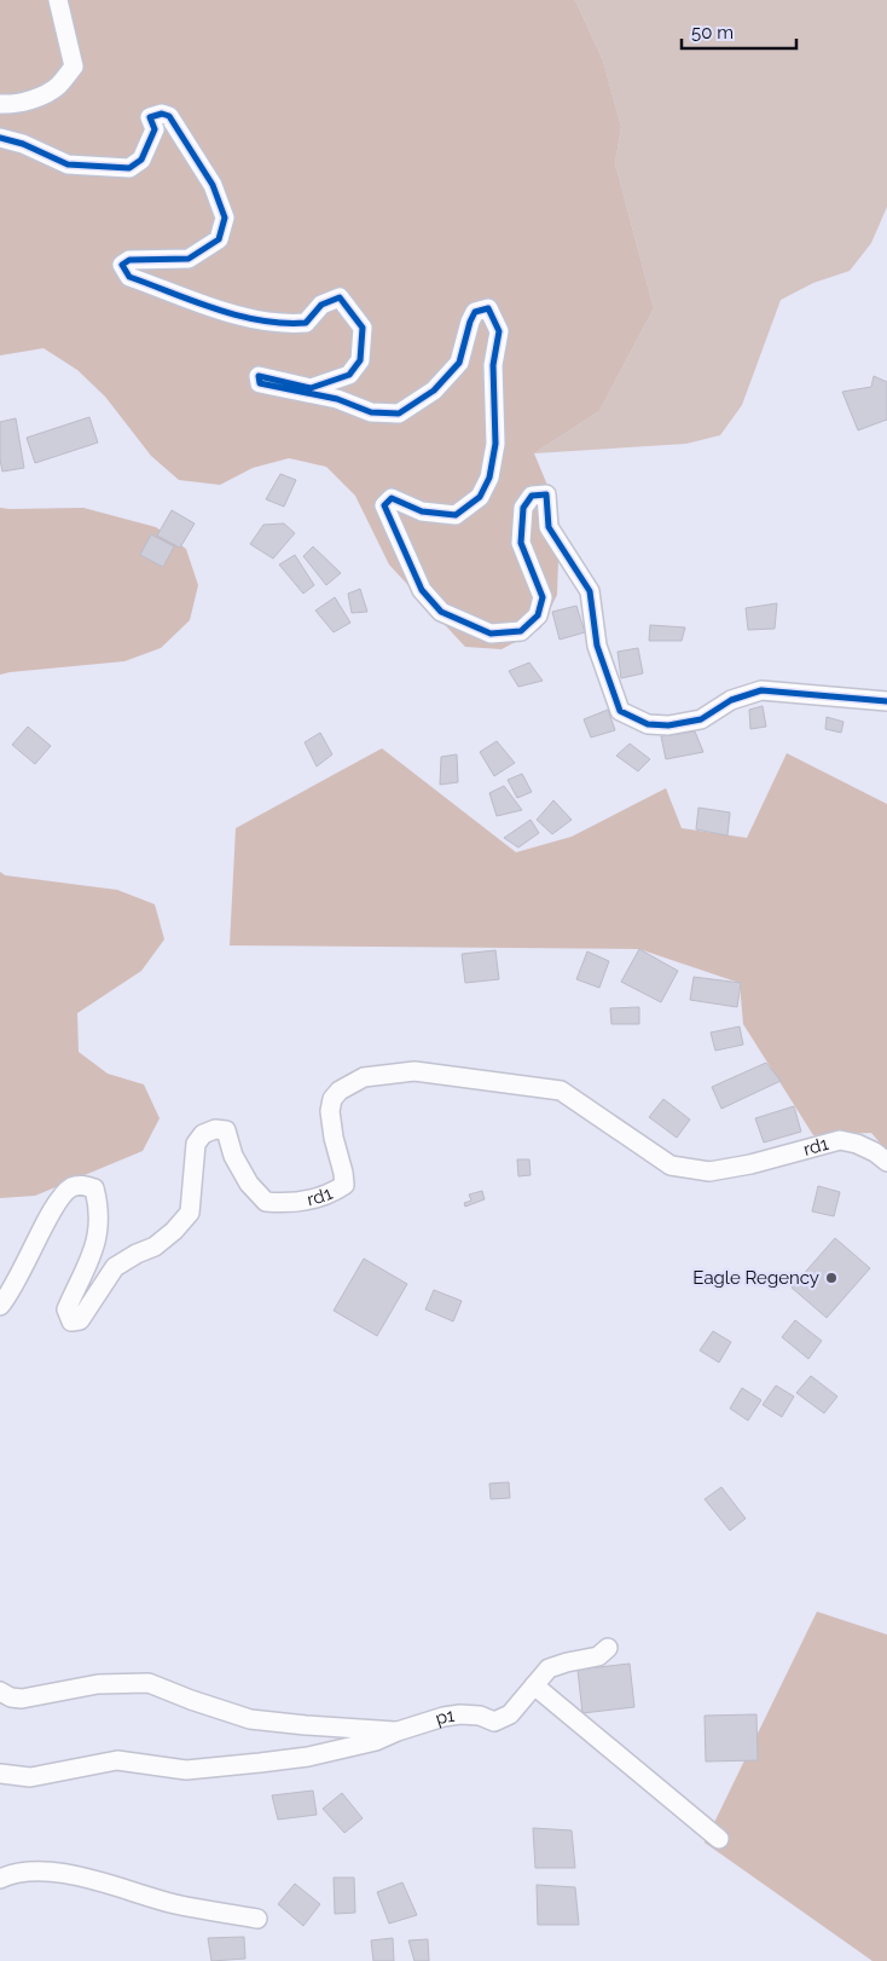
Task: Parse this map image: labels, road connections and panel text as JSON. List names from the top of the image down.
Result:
{
  "streets": {
    "street": ["rd1", "p1"]
  },
  "places": ["Eagle Regency"],
  "scale_bar": "50 m"
}
